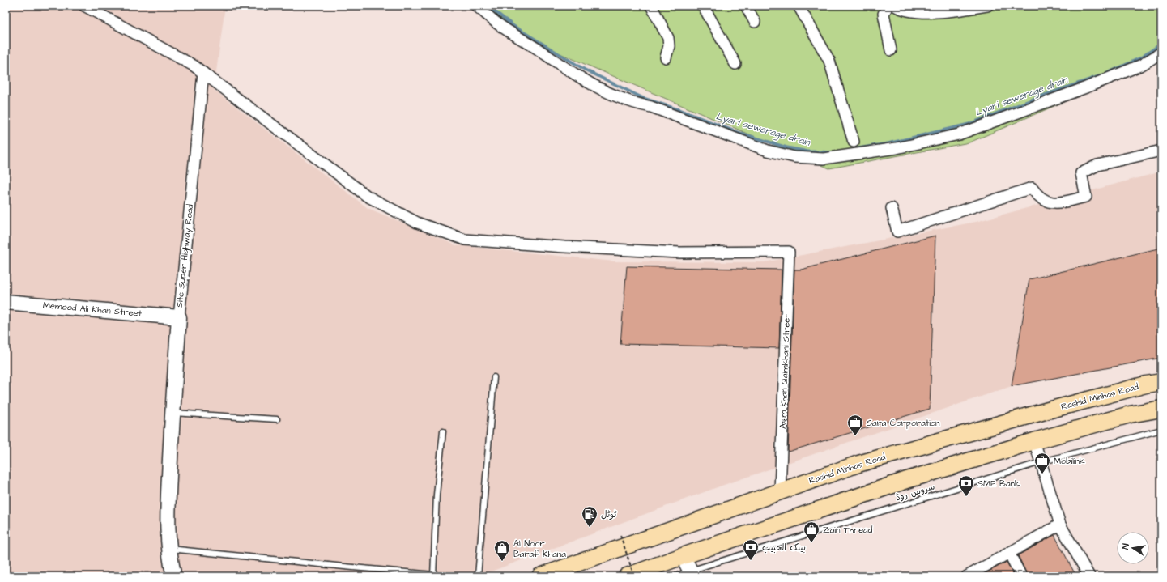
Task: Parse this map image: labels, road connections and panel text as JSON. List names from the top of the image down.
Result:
{
  "streets": {
    "main road": ["Rashid Minhas Road"],
    "street": ["Site Super Highway Road", "Memood Ali Khan Street", "Asim Khan Qaimkhani Street"],
    "lane": ["سروس روڈ"]
  },
  "crossings": [
    ["Site Super Highway Road", "Memood Ali Khan Street"],
    ["Site Super Highway Road", "Asim Khan Qaimkhani Street"],
    ["Asim Khan Qaimkhani Street", "Rashid Minhas Road"]
  ],
  "water": ["Lyari sewerage drain"],
  "places": {
    "office": ["Sara Corporation", "Mobilink"],
    "bank": ["SME Bank", "بينک الحبيب"],
    "fuel station": ["ٹوٹل"],
    "shop": ["Zain Thread", "Al Noor Baraf Khana"]
  },
  "north": "left"
}
